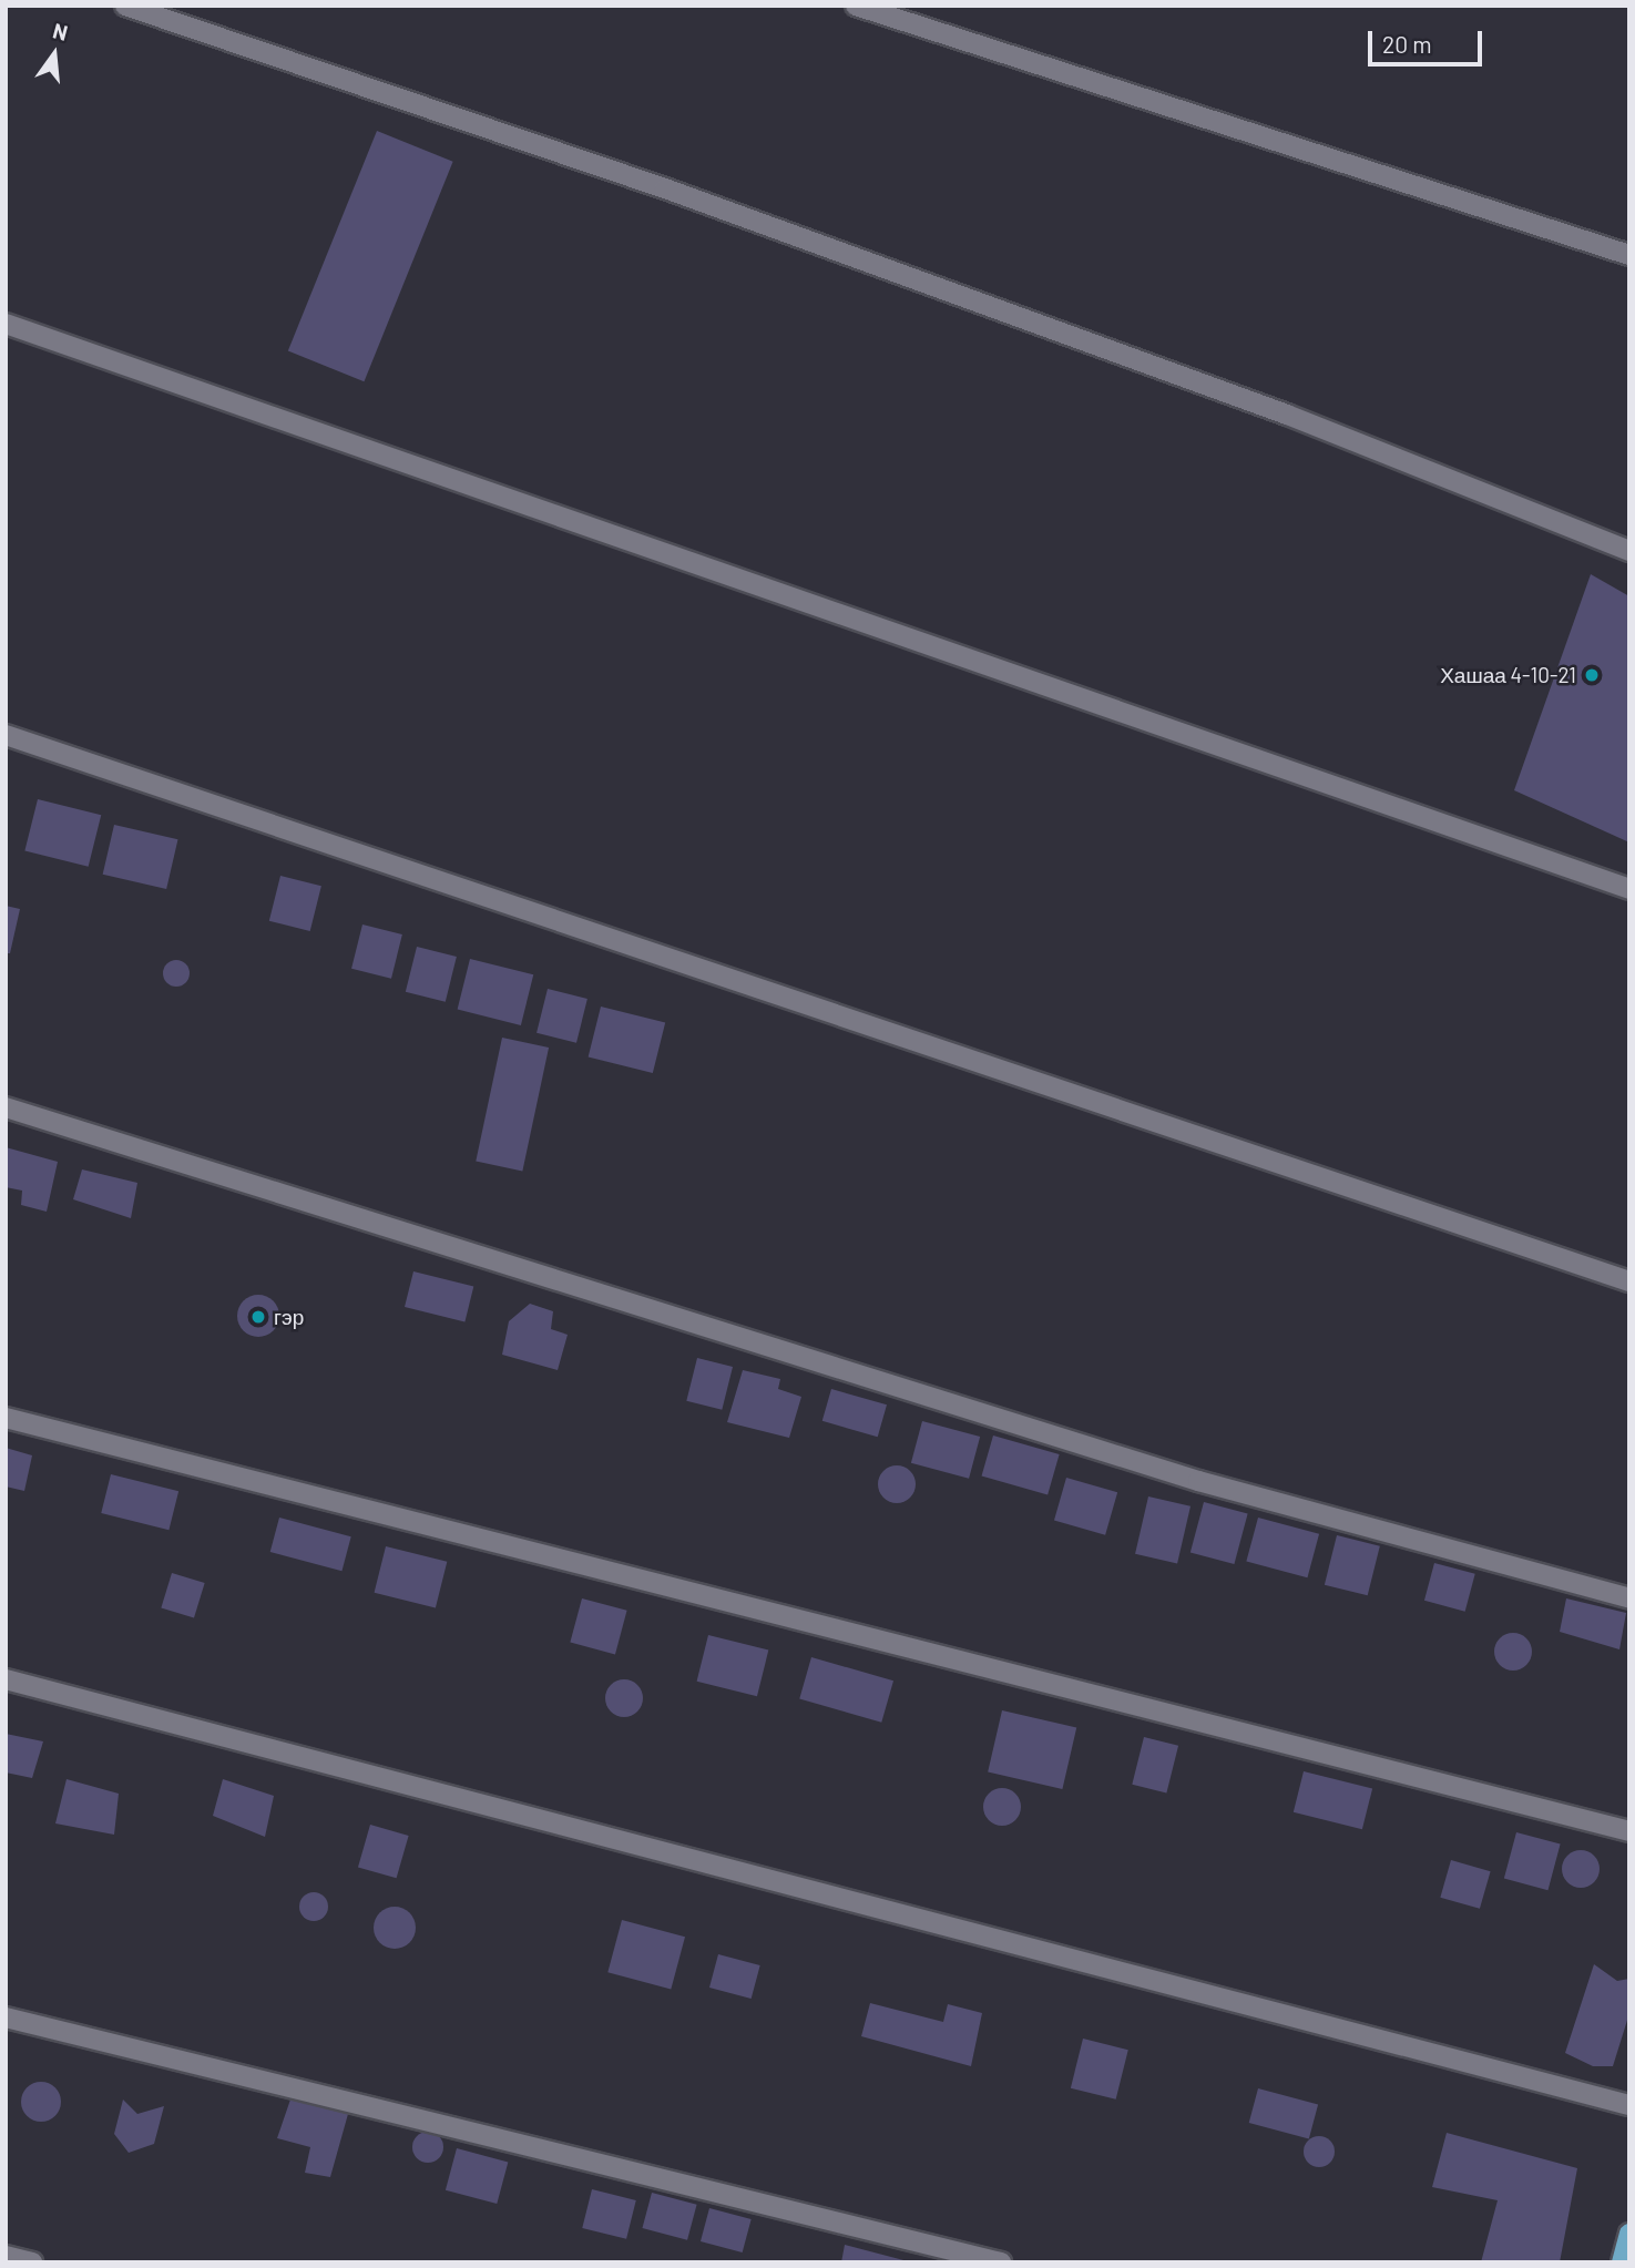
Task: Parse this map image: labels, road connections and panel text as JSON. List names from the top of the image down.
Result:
{
  "places": ["Хашаа 4-10-21", "гэр"],
  "scale_bar": "20 m",
  "north": "top"
}
